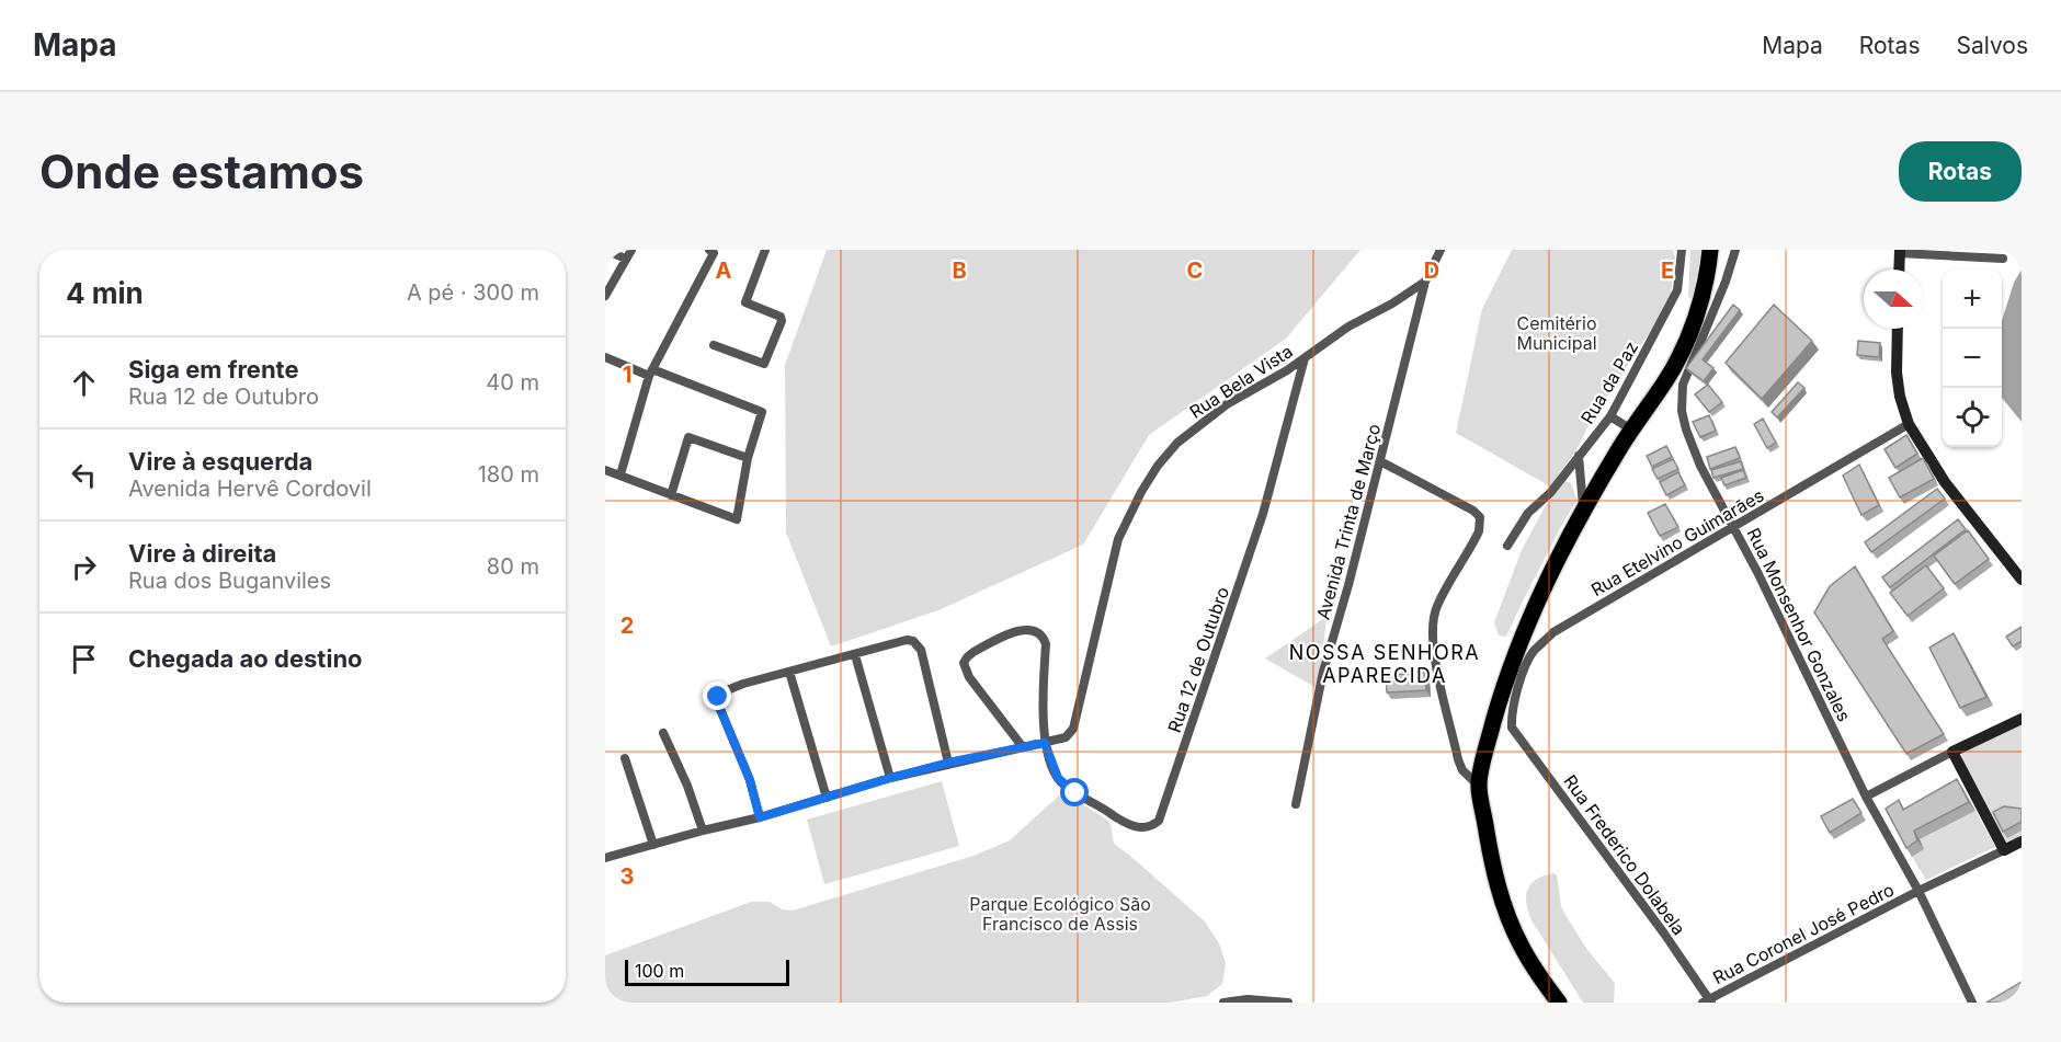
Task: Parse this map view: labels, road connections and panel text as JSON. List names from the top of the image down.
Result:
{
  "streets": {
    "street": [
      "Rua Bela Vista",
      "Rua da Paz",
      "Avenida Trinta de Março",
      "Rua Etelvino Guimarães",
      "Rua Monsenhor Gonzales",
      "Rua 12 de Outubro",
      "Rua Frederico Dolabela",
      "Rua Coronel José Pedro"
    ]
  },
  "crossings": [
    ["Rua Bela Vista", "Avenida Trinta de Março"],
    ["Rua Bela Vista", "Rua 12 de Outubro"],
    ["Rua Etelvino Guimarães", "Rua Monsenhor Gonzales"],
    ["Rua Etelvino Guimarães", "Rua Frederico Dolabela"],
    ["Rua Monsenhor Gonzales", "Rua Coronel José Pedro"],
    ["Rua Frederico Dolabela", "Rua Coronel José Pedro"]
  ],
  "districts": ["NOSSA SENHORA APARECIDA"],
  "parks": ["Cemitério Municipal", "Parque Ecológico São Francisco de Assis"],
  "scale_bar": "100 m",
  "north": "right",
  "page": {
    "header": "Mapa",
    "nav": ["Mapa", "Rotas", "Salvos"],
    "buttons": "Rotas",
    "title": "Onde estamos",
    "heading": ["4 min", "A pé · 300 m"],
    "map_buttons": ["+", "−"],
    "list": [
      ["Siga em frente", "Rua 12 de Outubro", "40 m"],
      ["Vire à esquerda", "Avenida Hervê Cordovil", "180 m"],
      ["Vire à direita", "Rua dos Buganviles", "80 m"],
      "Chegada ao destino"
    ],
    "scale": "100 m"
  },
  "grid": {
    "columns": [
      "A",
      "B",
      "C",
      "D",
      "E"
    ],
    "rows": ["1", "2", "3"]
  }
}
